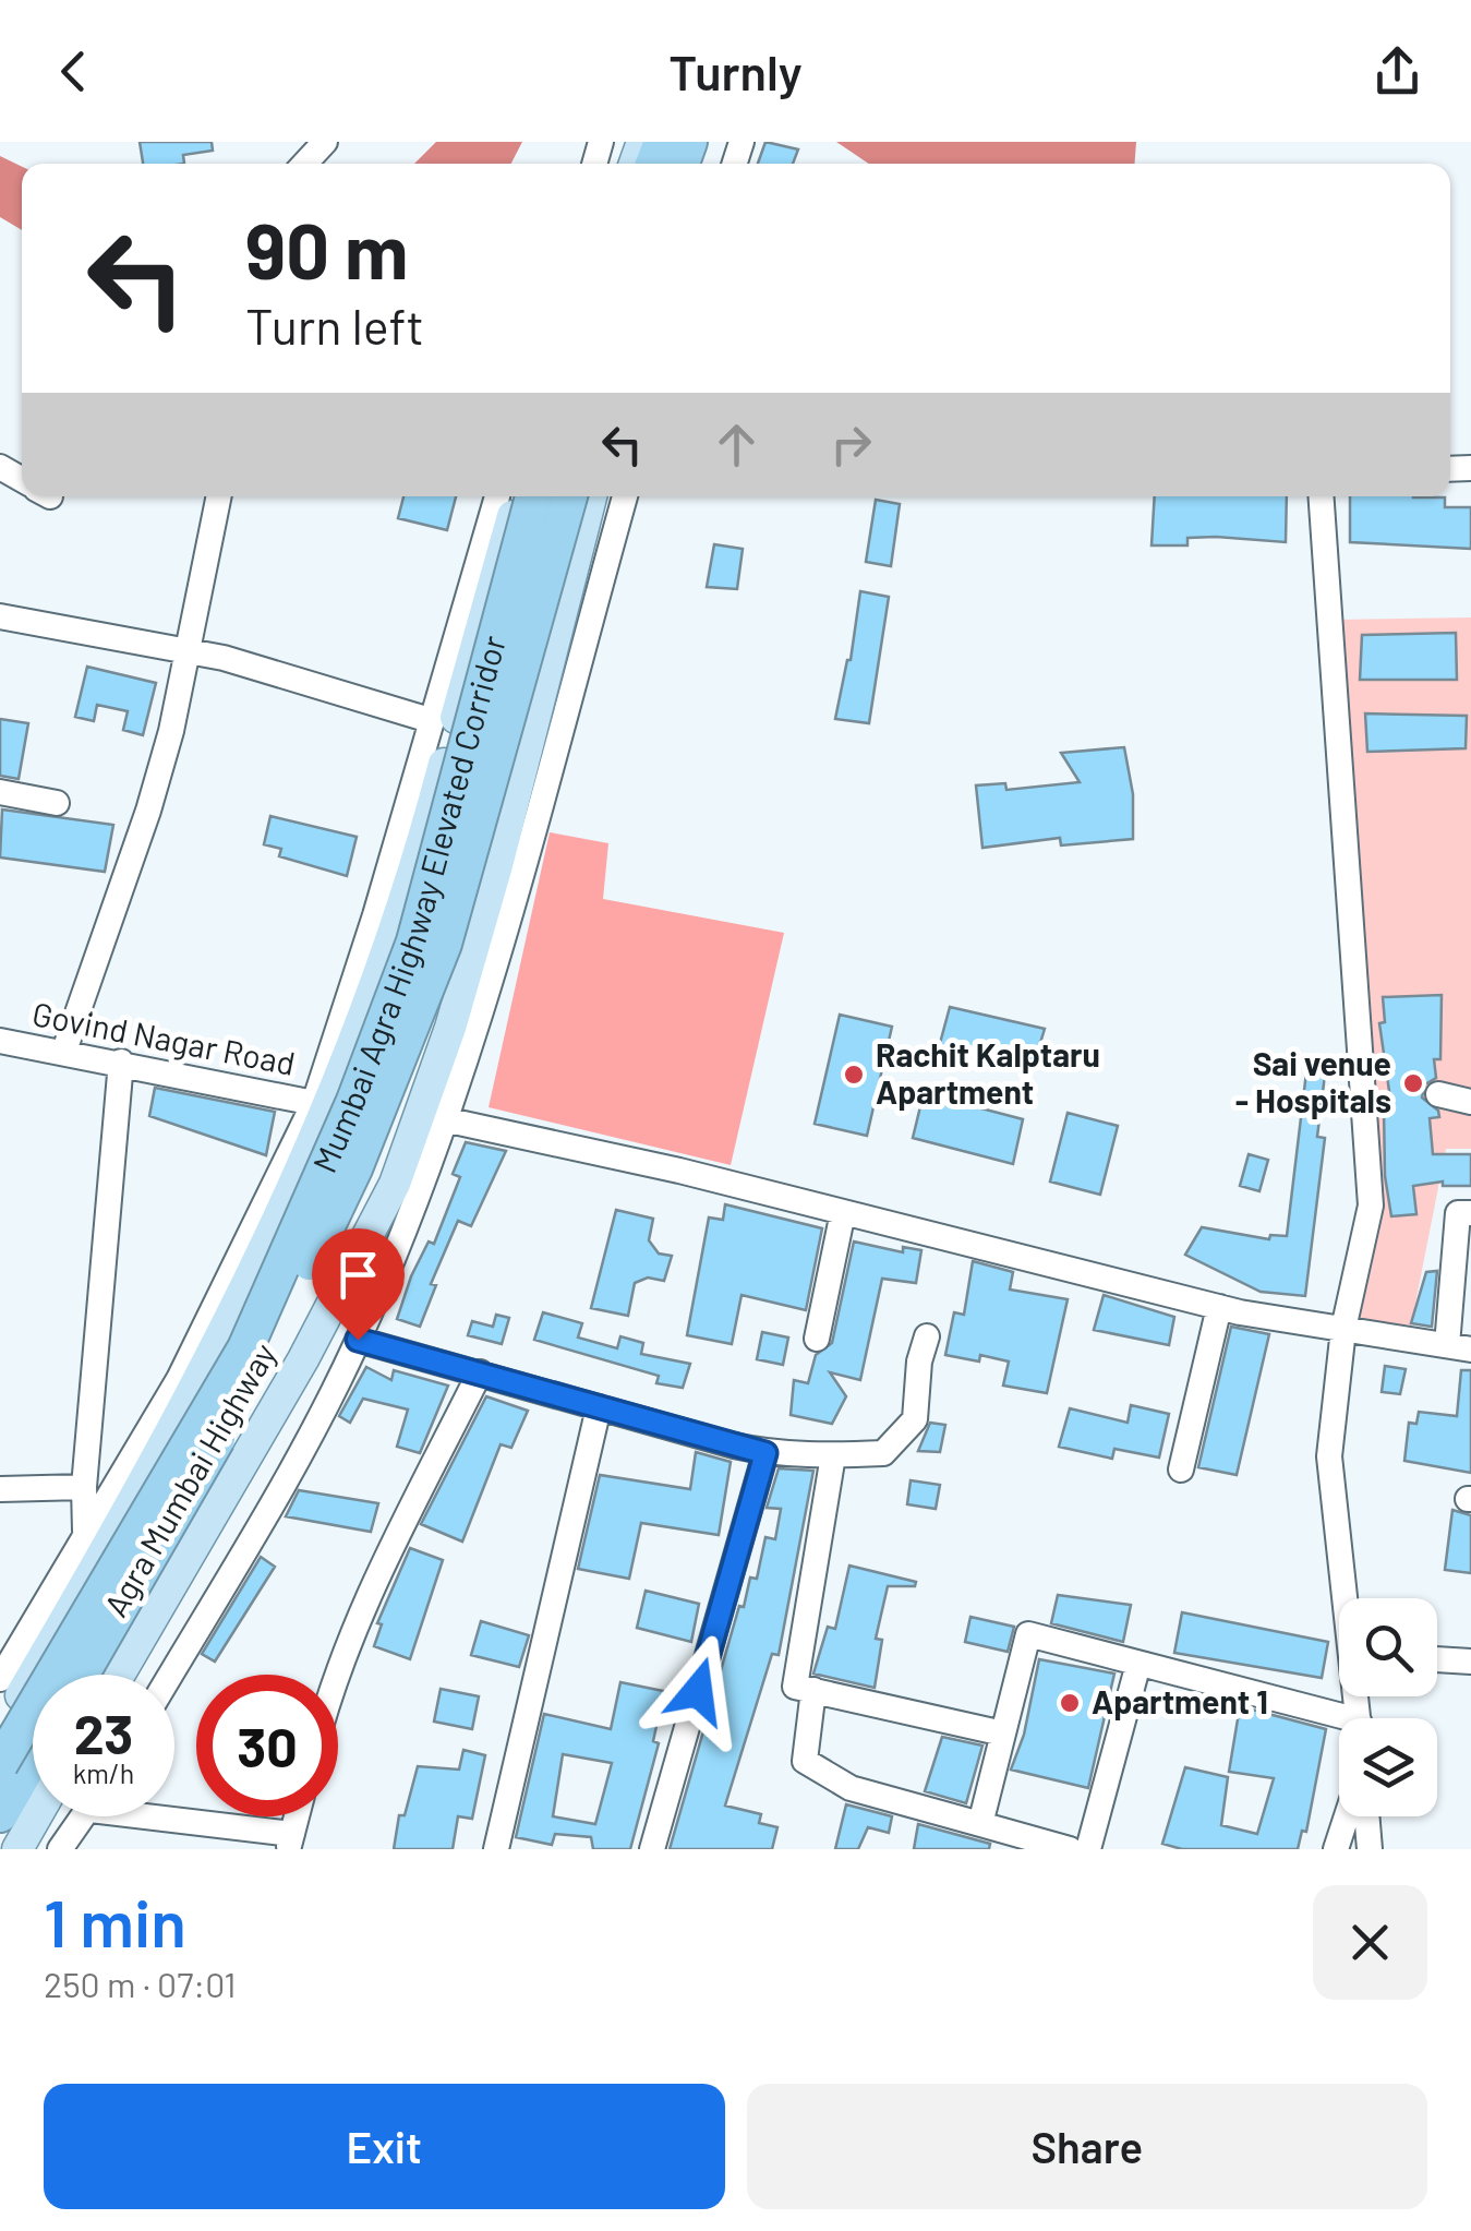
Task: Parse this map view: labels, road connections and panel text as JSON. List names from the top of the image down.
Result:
{
  "streets": {
    "highway": ["Mumbai Agra Highway Elevated Corridor"],
    "main road": ["Agra Mumbai Highway"],
    "street": ["Govind Nagar Road"]
  },
  "places": ["Rachit Kalptaru Apartment", "Sai venue - Hospitals", "Apartment 1"],
  "page": {
    "header": "Turnly",
    "turn": ["90 m", "Turn left"],
    "speed": "23 km/h",
    "limit": "30",
    "heading": ["1 min", "250 m · 07:01"],
    "buttons": ["Exit", "Share"]
  }
}
